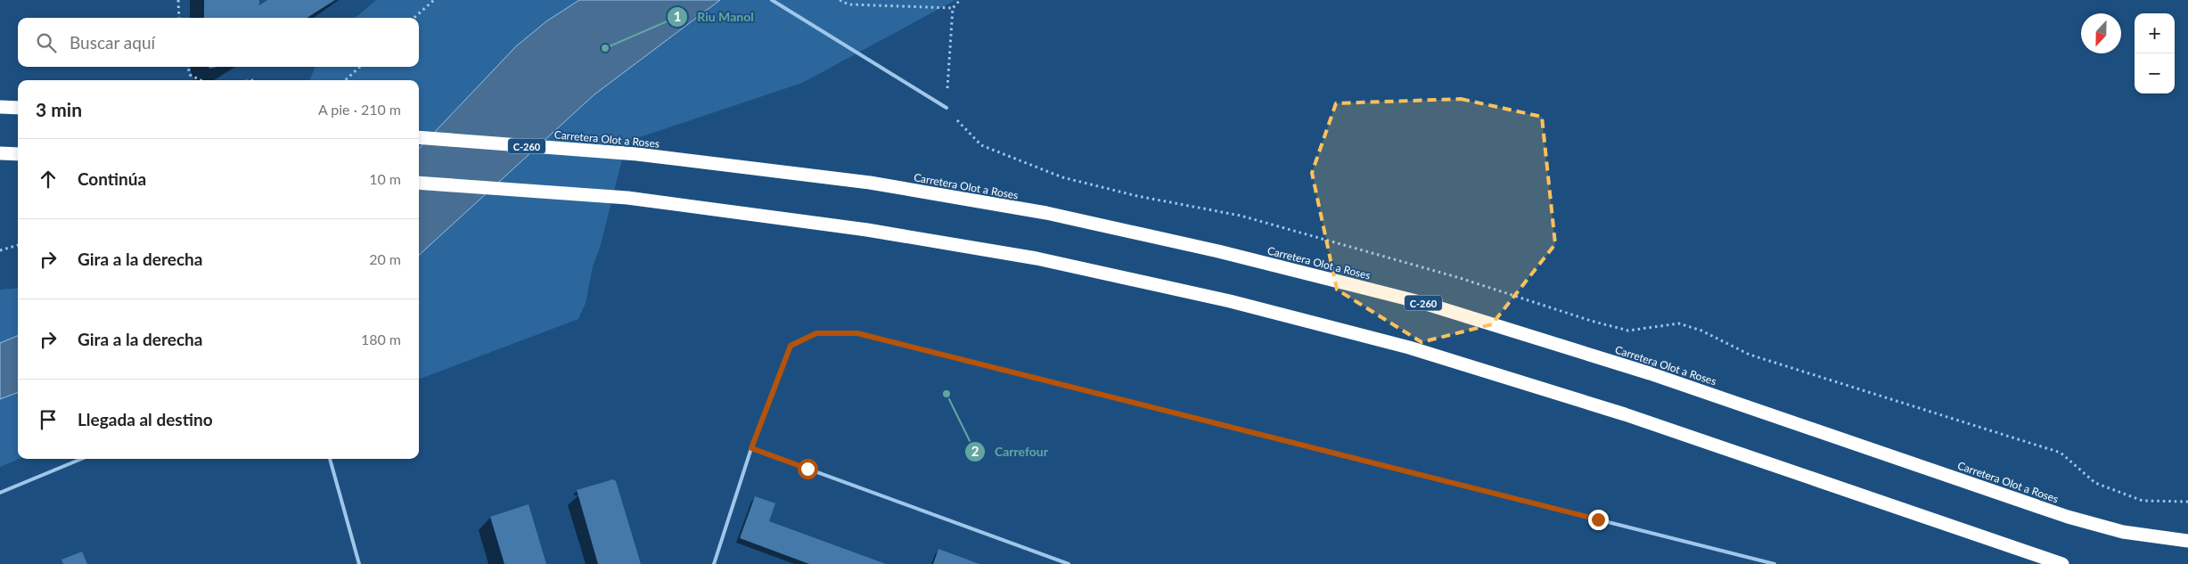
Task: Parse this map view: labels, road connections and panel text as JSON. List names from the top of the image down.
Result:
{
  "streets": {
    "highway": ["Carretera Olot a Roses", "C-260"]
  },
  "places": ["Riu Manol", "Carrefour"],
  "north": "bottom",
  "page": {
    "map_buttons": ["+", "−"],
    "search": "Buscar aquí",
    "heading": ["3 min", "A pie · 210 m"],
    "list": [
      ["Continúa", "10 m"],
      ["Gira a la derecha", "20 m"],
      ["Gira a la derecha", "180 m"],
      "Llegada al destino"
    ]
  }
}
